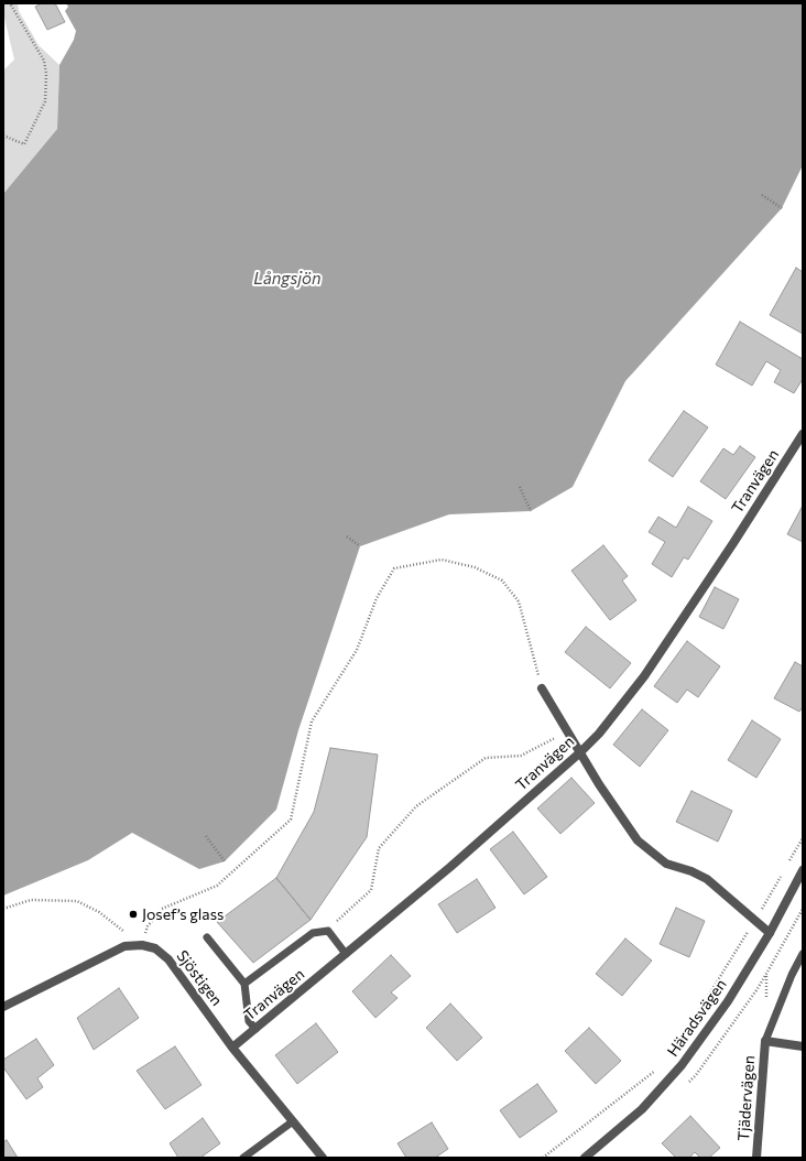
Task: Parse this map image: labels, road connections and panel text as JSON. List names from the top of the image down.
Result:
{
  "streets": {
    "street": [
      "Tranvägen",
      "Sjöstigen",
      "Häradsvägen",
      "Tjädervägen"
    ]
  },
  "crossings": [
    ["Tranvägen", "Sjöstigen"]
  ],
  "water": ["Långsjön"],
  "places": ["Josef’s glass"]
}
